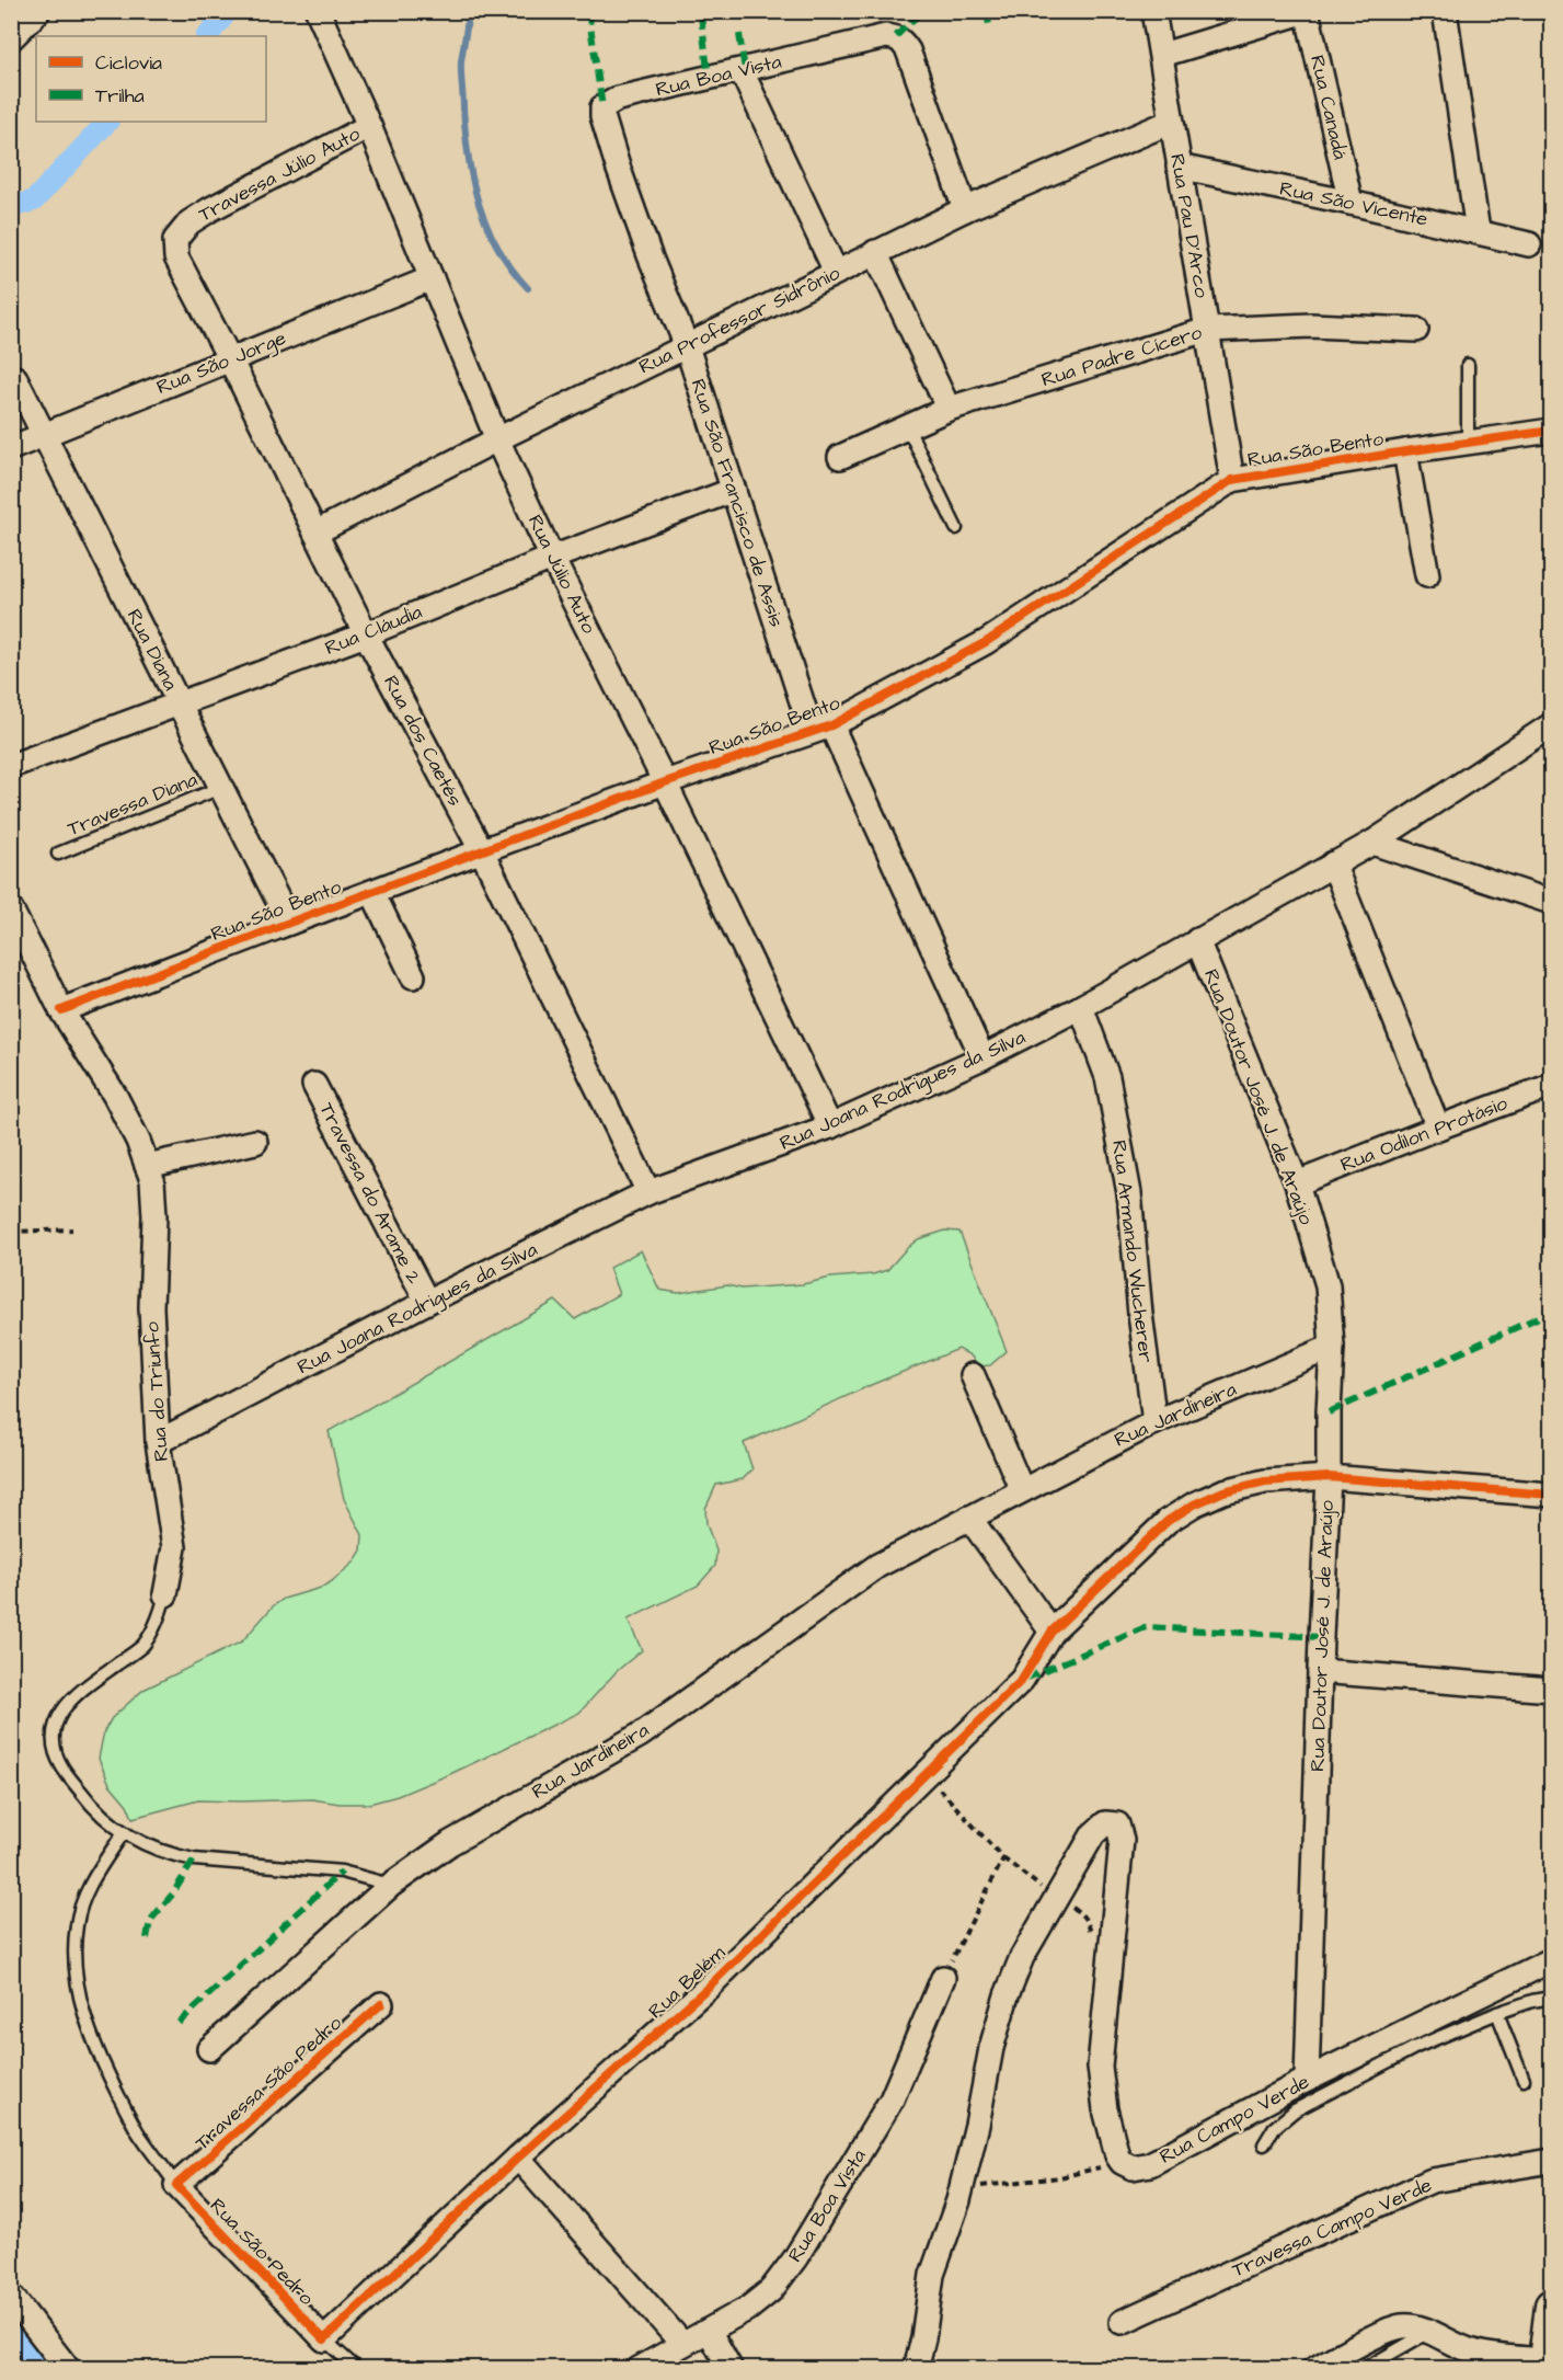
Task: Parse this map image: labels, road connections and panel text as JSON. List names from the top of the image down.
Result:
{
  "streets": {
    "street": [
      "Rua Boa Vista",
      "Rua Canadá",
      "Travessa Júlio Auto",
      "Rua São Vicente",
      "Rua Pau D'Arco",
      "Rua Professor Sidrônio",
      "Rua Padre Cícero",
      "Rua São Jorge",
      "Rua São Bento",
      "Rua São Francisco de Assis",
      "Rua Júlio Auto",
      "Rua Cláudia",
      "Rua Diana",
      "Rua dos Caetés",
      "Rua Joana Rodrigues da Silva",
      "Rua Doutor José J. de Araújo",
      "Rua Odilon Protásio",
      "Travessa do Arame 2",
      "Rua Armando Wucherer",
      "Rua do Triunfo",
      "Rua Jardineira",
      "Rua Belém",
      "Travessa São Pedro",
      "Rua Campo Verde",
      "Travessa Campo Verde",
      "Rua São Pedro"
    ],
    "lane": ["Travessa Diana"]
  },
  "crossings": [
    ["Rua Boa Vista", "Rua Professor Sidrônio"],
    ["Rua Boa Vista", "Rua São Francisco de Assis"],
    ["Rua Canadá", "Rua São Vicente"],
    ["Travessa Júlio Auto", "Rua Júlio Auto"],
    ["Travessa Júlio Auto", "Rua dos Caetés"],
    ["Rua São Vicente", "Rua Pau D'Arco"],
    ["Rua Pau D'Arco", "Rua Professor Sidrônio"],
    ["Rua Pau D'Arco", "Rua Padre Cícero"],
    ["Rua Pau D'Arco", "Rua São Bento"],
    ["Rua Professor Sidrônio", "Rua São Francisco de Assis"],
    ["Rua Professor Sidrônio", "Rua Júlio Auto"],
    ["Rua Professor Sidrônio", "Rua dos Caetés"],
    ["Rua São Jorge", "Rua Júlio Auto"],
    ["Rua São Jorge", "Rua Diana"],
    ["Rua São Jorge", "Rua dos Caetés"],
    ["Rua São Bento", "Rua São Francisco de Assis"],
    ["Rua São Bento", "Rua Júlio Auto"],
    ["Rua São Bento", "Rua Diana"],
    ["Rua São Bento", "Rua dos Caetés"],
    ["Rua São Bento", "Rua do Triunfo"],
    ["Rua São Francisco de Assis", "Rua Cláudia"],
    ["Rua São Francisco de Assis", "Rua Joana Rodrigues da Silva"],
    ["Rua Júlio Auto", "Rua Cláudia"],
    ["Rua Júlio Auto", "Rua Joana Rodrigues da Silva"],
    ["Rua Cláudia", "Rua Diana"],
    ["Rua Cláudia", "Rua dos Caetés"],
    ["Rua Diana", "Travessa Diana"],
    ["Rua dos Caetés", "Rua Joana Rodrigues da Silva"],
    ["Rua Joana Rodrigues da Silva", "Rua Doutor José J. de Araújo"],
    ["Rua Joana Rodrigues da Silva", "Travessa do Arame 2"],
    ["Rua Joana Rodrigues da Silva", "Rua Armando Wucherer"],
    ["Rua Joana Rodrigues da Silva", "Rua do Triunfo"],
    ["Rua Doutor José J. de Araújo", "Rua Odilon Protásio"],
    ["Rua Doutor José J. de Araújo", "Rua Jardineira"],
    ["Rua Doutor José J. de Araújo", "Rua Belém"],
    ["Rua Doutor José J. de Araújo", "Rua Campo Verde"],
    ["Rua Armando Wucherer", "Rua Jardineira"],
    ["Rua do Triunfo", "Rua São Pedro"],
    ["Rua Belém", "Rua São Pedro"],
    ["Travessa São Pedro", "Rua São Pedro"]
  ],
  "legend": ["Ciclovia", "Trilha"]
}
